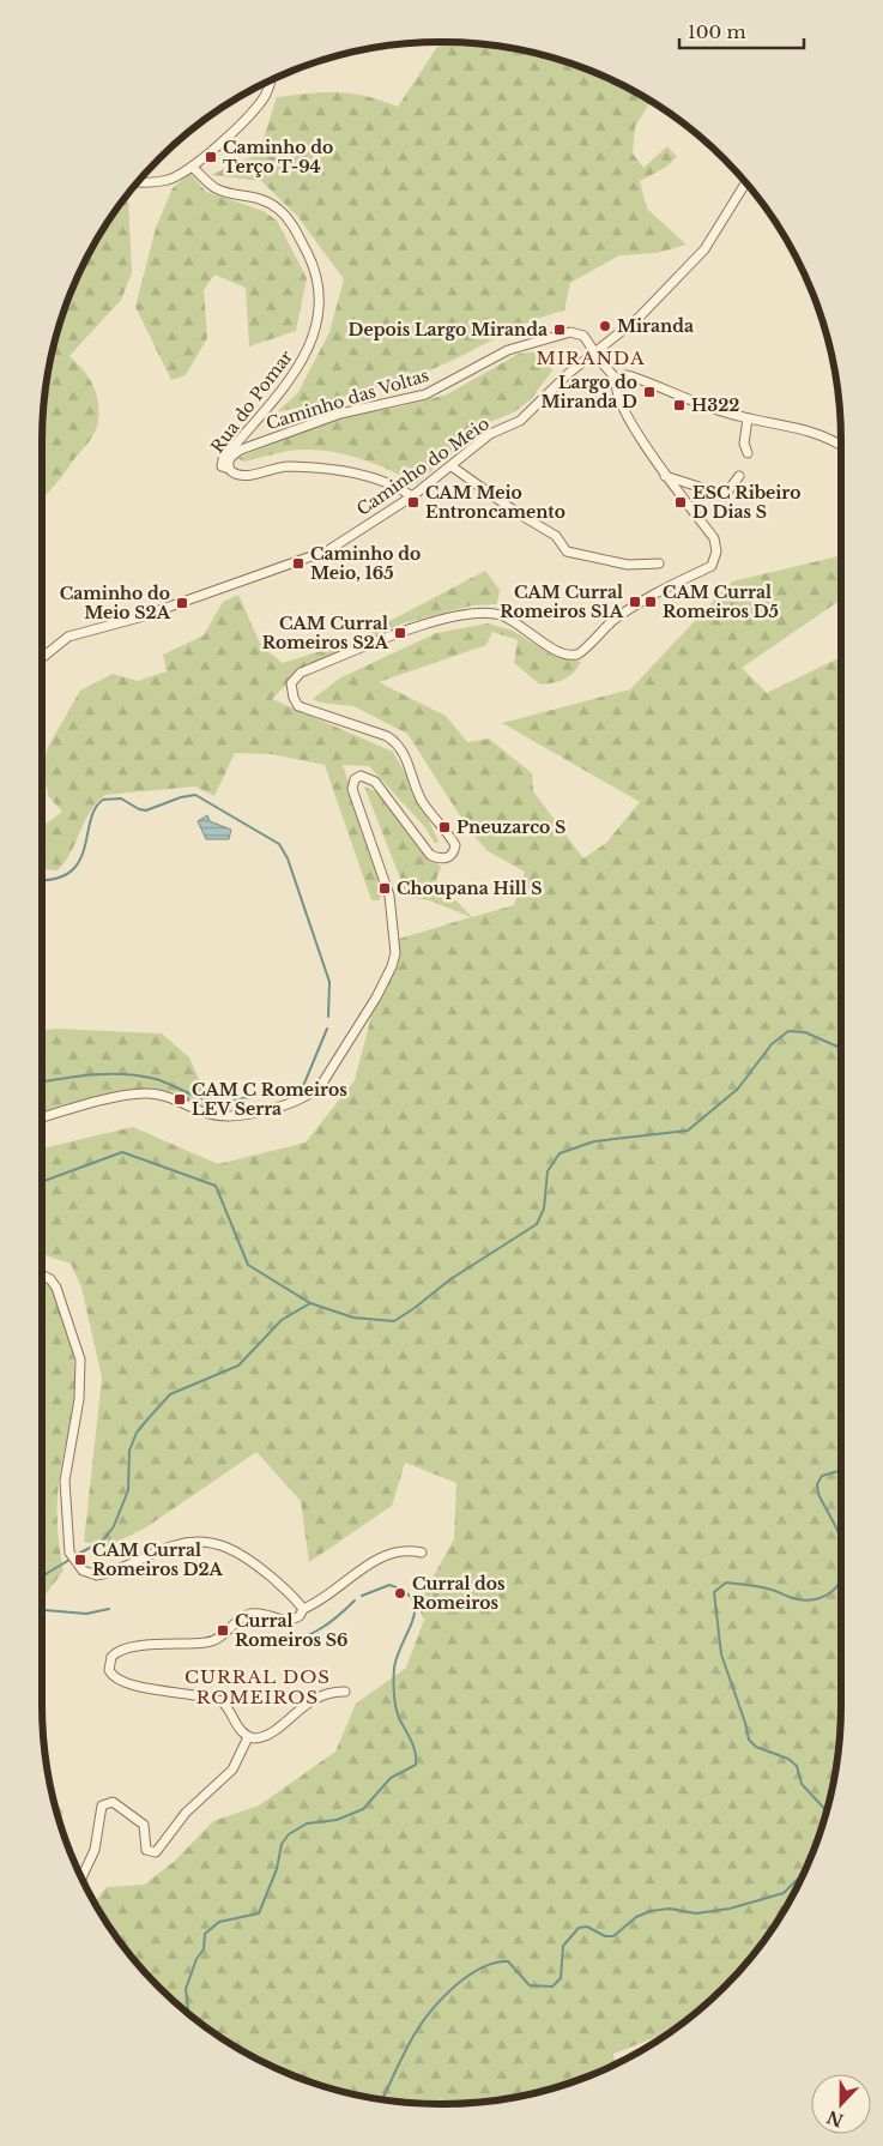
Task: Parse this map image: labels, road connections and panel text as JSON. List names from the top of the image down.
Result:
{
  "streets": {
    "street": ["Caminho das Voltas", "Rua do Pomar", "Caminho do Meio"]
  },
  "crossings": [
    ["Caminho das Voltas", "Rua do Pomar"],
    ["Caminho das Voltas", "Caminho do Meio"]
  ],
  "districts": ["MIRANDA", "CURRAL DOS ROMEIROS"],
  "places": {
    "transit": [
      "Caminho do Terço T-94",
      "Depois Largo Miranda",
      "Largo do Miranda D",
      "H322",
      "CAM Meio Entroncamento",
      "ESC Ribeiro D Dias S",
      "Caminho do Meio, 165",
      "CAM Curral Romeiros S1A",
      "CAM Curral Romeiros D5",
      "Caminho do Meio S2A",
      "CAM Curral Romeiros S2A",
      "Pneuzarco S",
      "Choupana Hill S",
      "CAM C Romeiros LEV Serra",
      "CAM Curral Romeiros D2A",
      "Curral Romeiros S6"
    ],
    "other": ["Miranda", "Curral dos Romeiros"]
  },
  "scale_bar": "100 m",
  "north": "bottom"
}
